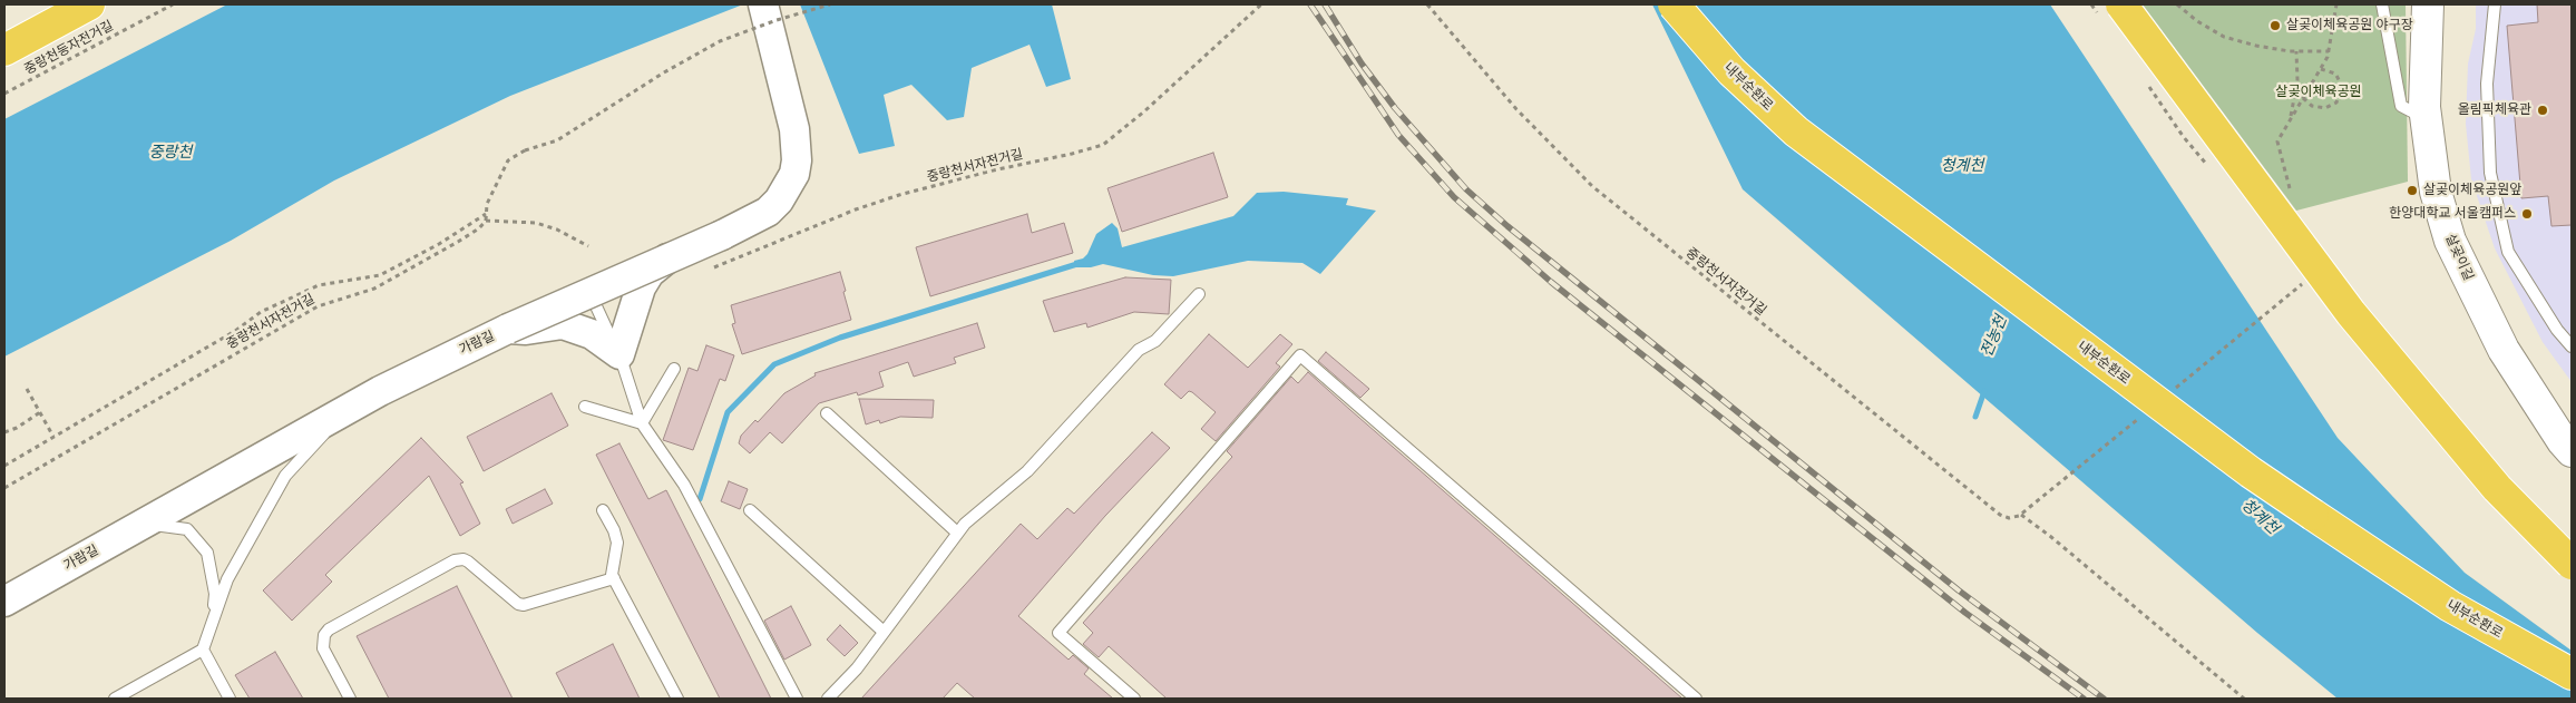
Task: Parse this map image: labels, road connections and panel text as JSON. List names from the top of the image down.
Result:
{
  "streets": {
    "highway": ["내부순환로"],
    "main road": ["살곶이길"],
    "street": ["가람길"],
    "path": ["중랑천동자전거길", "중랑천서자전거길"]
  },
  "water": ["중랑천", "청계천", "전농천"],
  "parks": ["살곶이체육공원"],
  "places": [
    "살곶이체육공원 야구장",
    "올림픽체육관",
    "살곶이체육공원앞",
    "한양대학교 서울캠퍼스"
  ]
}
